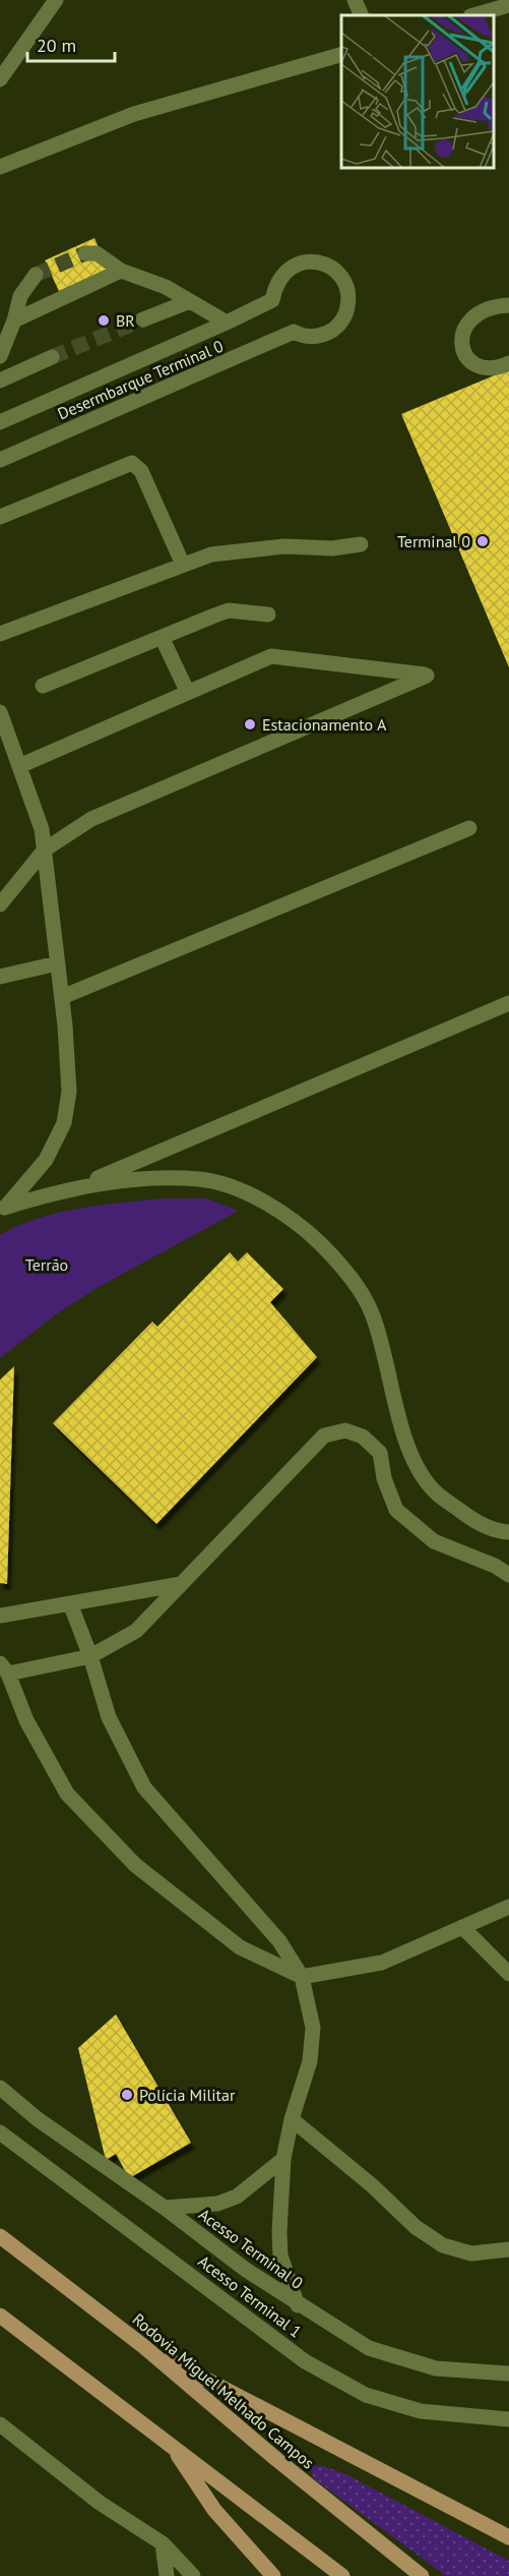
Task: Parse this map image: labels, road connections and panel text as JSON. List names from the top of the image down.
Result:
{
  "streets": {
    "main road": ["Rodovia Miguel Melhado Campos"],
    "street": ["Desermbarque Terminal 0", "Acesso Terminal 0", "Acesso Terminal 1"]
  },
  "parks": ["Terrão"],
  "places": [
    "BR",
    "Terminal 0",
    "Estacionamento A",
    "Polícia Militar"
  ],
  "scale_bar": "20 m"
}
